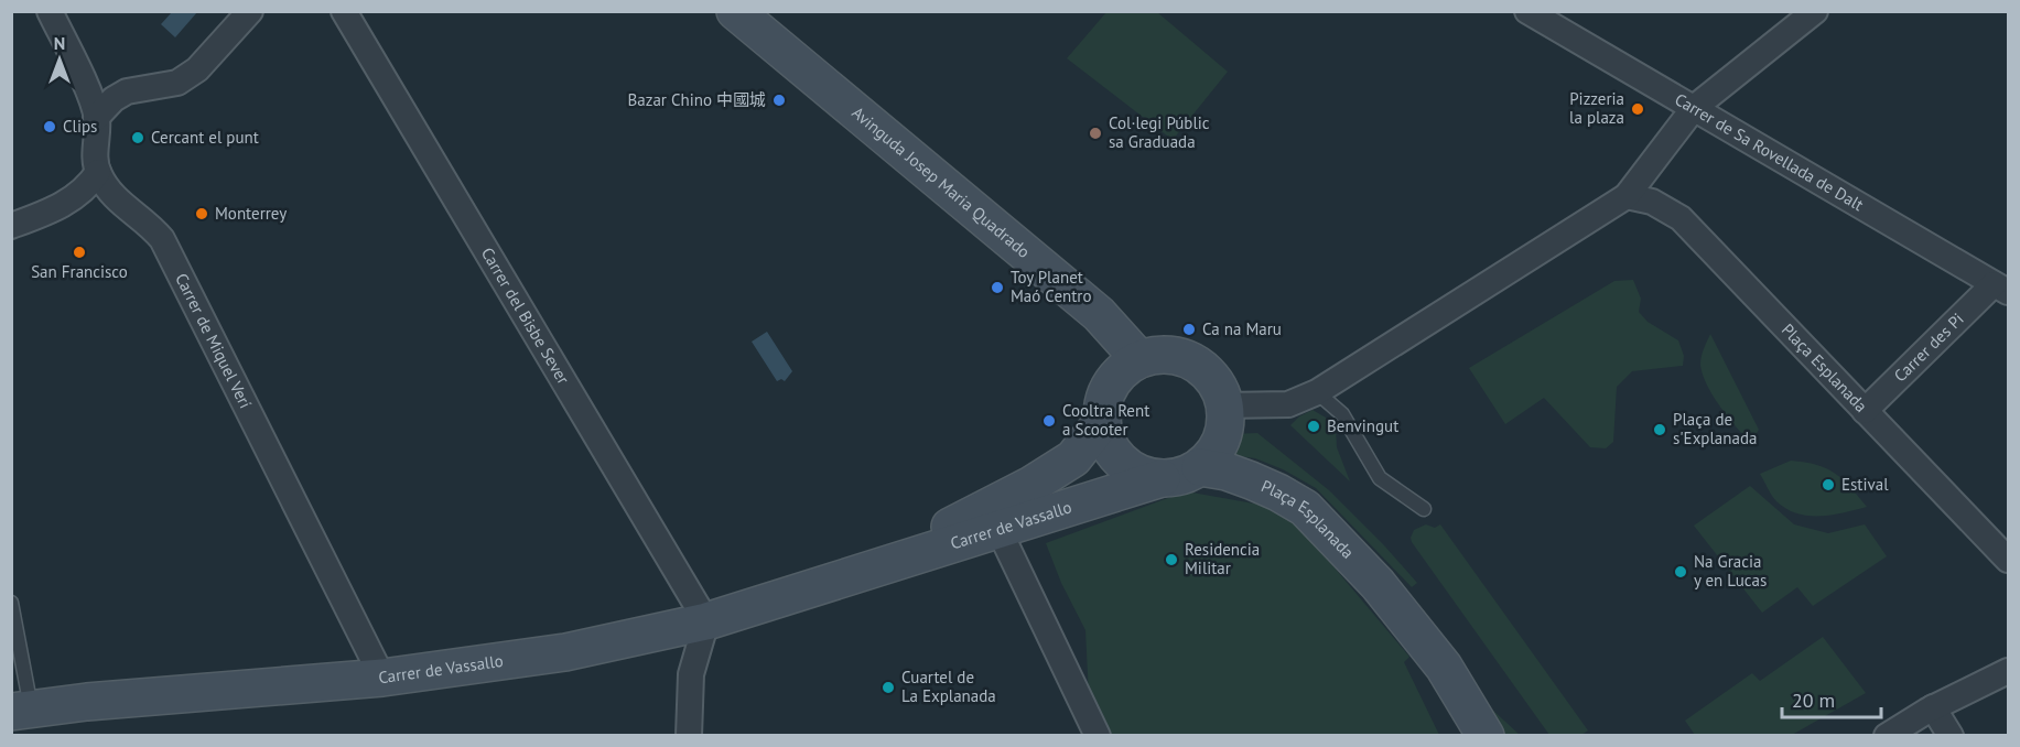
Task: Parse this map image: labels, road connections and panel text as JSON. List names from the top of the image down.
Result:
{
  "streets": {
    "street": [
      "Carrer de Sa Rovellada de Dalt",
      "Avinguda Josep Maria Quadrado",
      "Carrer del Bisbe Sever",
      "Carrer de Miquel Verí",
      "Carrer des Pi",
      "Plaça Esplanada",
      "Carrer de Vassallo"
    ]
  },
  "crossings": [
    ["Carrer de Sa Rovellada de Dalt", "Carrer des Pi"],
    ["Avinguda Josep Maria Quadrado", "Plaça Esplanada"],
    ["Avinguda Josep Maria Quadrado", "Carrer de Vassallo"],
    ["Carrer del Bisbe Sever", "Carrer de Vassallo"],
    ["Carrer de Miquel Verí", "Carrer de Vassallo"],
    ["Carrer des Pi", "Plaça Esplanada"],
    ["Plaça Esplanada", "Carrer de Vassallo"]
  ],
  "places": [
    "Bazar Chino 中國城",
    "Pizzeria la plaza",
    "Clips",
    "Col·legi Públic sa Graduada",
    "Cercant el punt",
    "Monterrey",
    "San Francisco",
    "Toy Planet Maó Centro",
    "Ca na Maru",
    "Cooltra Rent a Scooter",
    "Benvingut",
    "Plaça de s'Explanada",
    "Estival",
    "Residencia Militar",
    "Na Gracia y en Lucas",
    "Cuartel de La Explanada"
  ],
  "scale_bar": "20 m",
  "north": "top"
}
